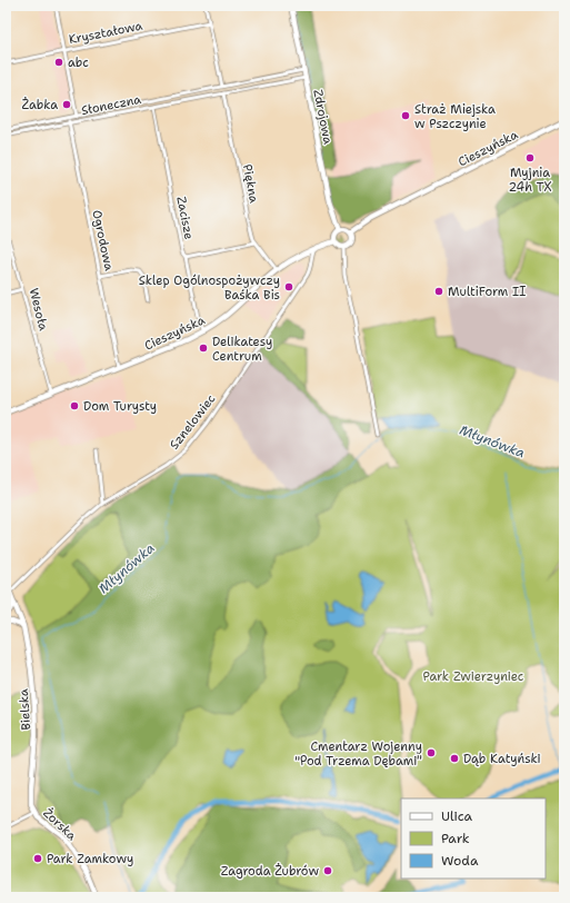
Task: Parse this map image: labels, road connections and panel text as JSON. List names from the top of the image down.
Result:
{
  "streets": {
    "main road": [
      "Zdrojowa",
      "Cieszyńska",
      "Bielska",
      "Żorska"
    ],
    "street": [
      "Kryształowa",
      "Słoneczna",
      "Piękna",
      "Zacisze",
      "Ogrodowa",
      "Wesoła",
      "Sznelowiec"
    ]
  },
  "crossings": [
    ["Słoneczna", "Zdrojowa"],
    ["Słoneczna", "Piękna"],
    ["Słoneczna", "Zacisze"],
    ["Słoneczna", "Ogrodowa"],
    ["Zdrojowa", "Cieszyńska"],
    ["Cieszyńska", "Piękna"],
    ["Cieszyńska", "Zacisze"],
    ["Cieszyńska", "Ogrodowa"],
    ["Cieszyńska", "Wesoła"],
    ["Cieszyńska", "Sznelowiec"],
    ["Sznelowiec", "Bielska"],
    ["Bielska", "Żorska"]
  ],
  "water": ["Młynówka"],
  "parks": ["Park Zwierzyniec"],
  "places": [
    "abc",
    "Żabka",
    "Straż Miejska w Pszczynie",
    "Myjnia 24h TX",
    "Sklep Ogólnospożywczy Baśka Bis",
    "MultiForm II",
    "Delikatesy Centrum",
    "Dom Turysty",
    "Cmentarz Wojenny \"Pod Trzema Dębami\"",
    "Dąb Katyński",
    "Park Zamkowy",
    "Zagroda Żubrów"
  ],
  "legend": ["Ulica", "Park", "Woda"]
}
